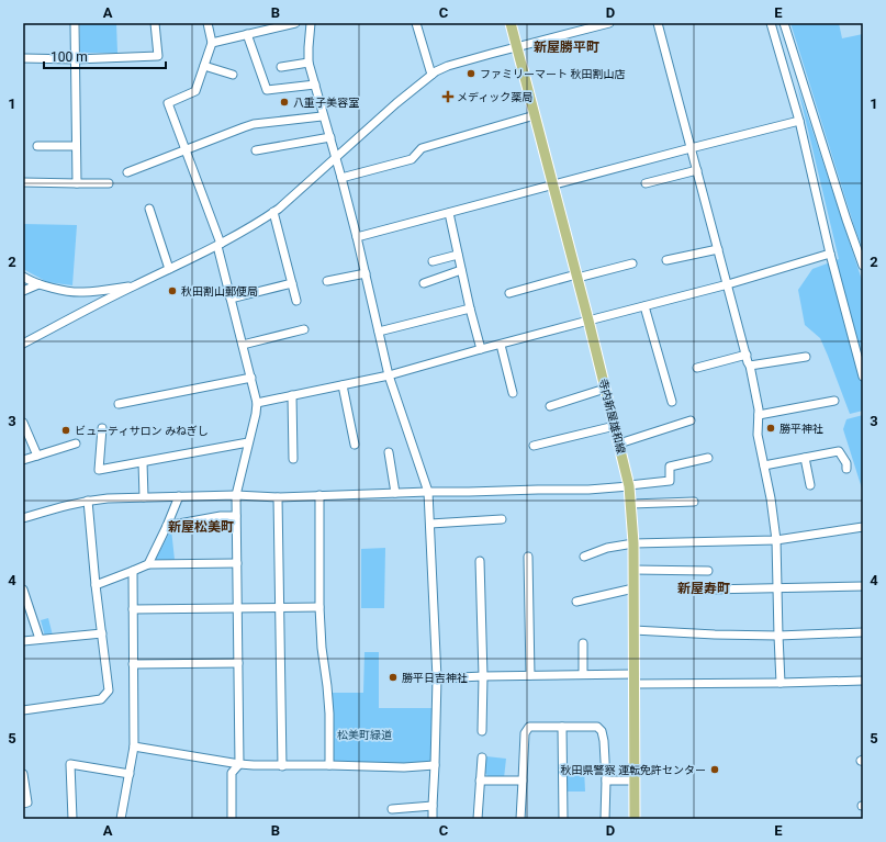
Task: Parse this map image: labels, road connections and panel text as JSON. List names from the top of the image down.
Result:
{
  "streets": {
    "main road": ["寺内新屋雄和線"]
  },
  "districts": ["新屋勝平町", "新屋松美町", "新屋寿町"],
  "parks": ["松美町緑道"],
  "places": {
    "other": [
      "ファミリーマート 秋田割山店",
      "八重子美容室",
      "秋田割山郵便局",
      "勝平神社",
      "ビューティサロン みねぎし",
      "勝平日吉神社",
      "秋田県警察 運転免許センター"
    ],
    "health": ["メディック薬局"]
  },
  "scale_bar": "100 m",
  "grid": {
    "columns": [
      "A",
      "B",
      "C",
      "D",
      "E"
    ],
    "rows": [
      "1",
      "2",
      "3",
      "4",
      "5"
    ]
  }
}
